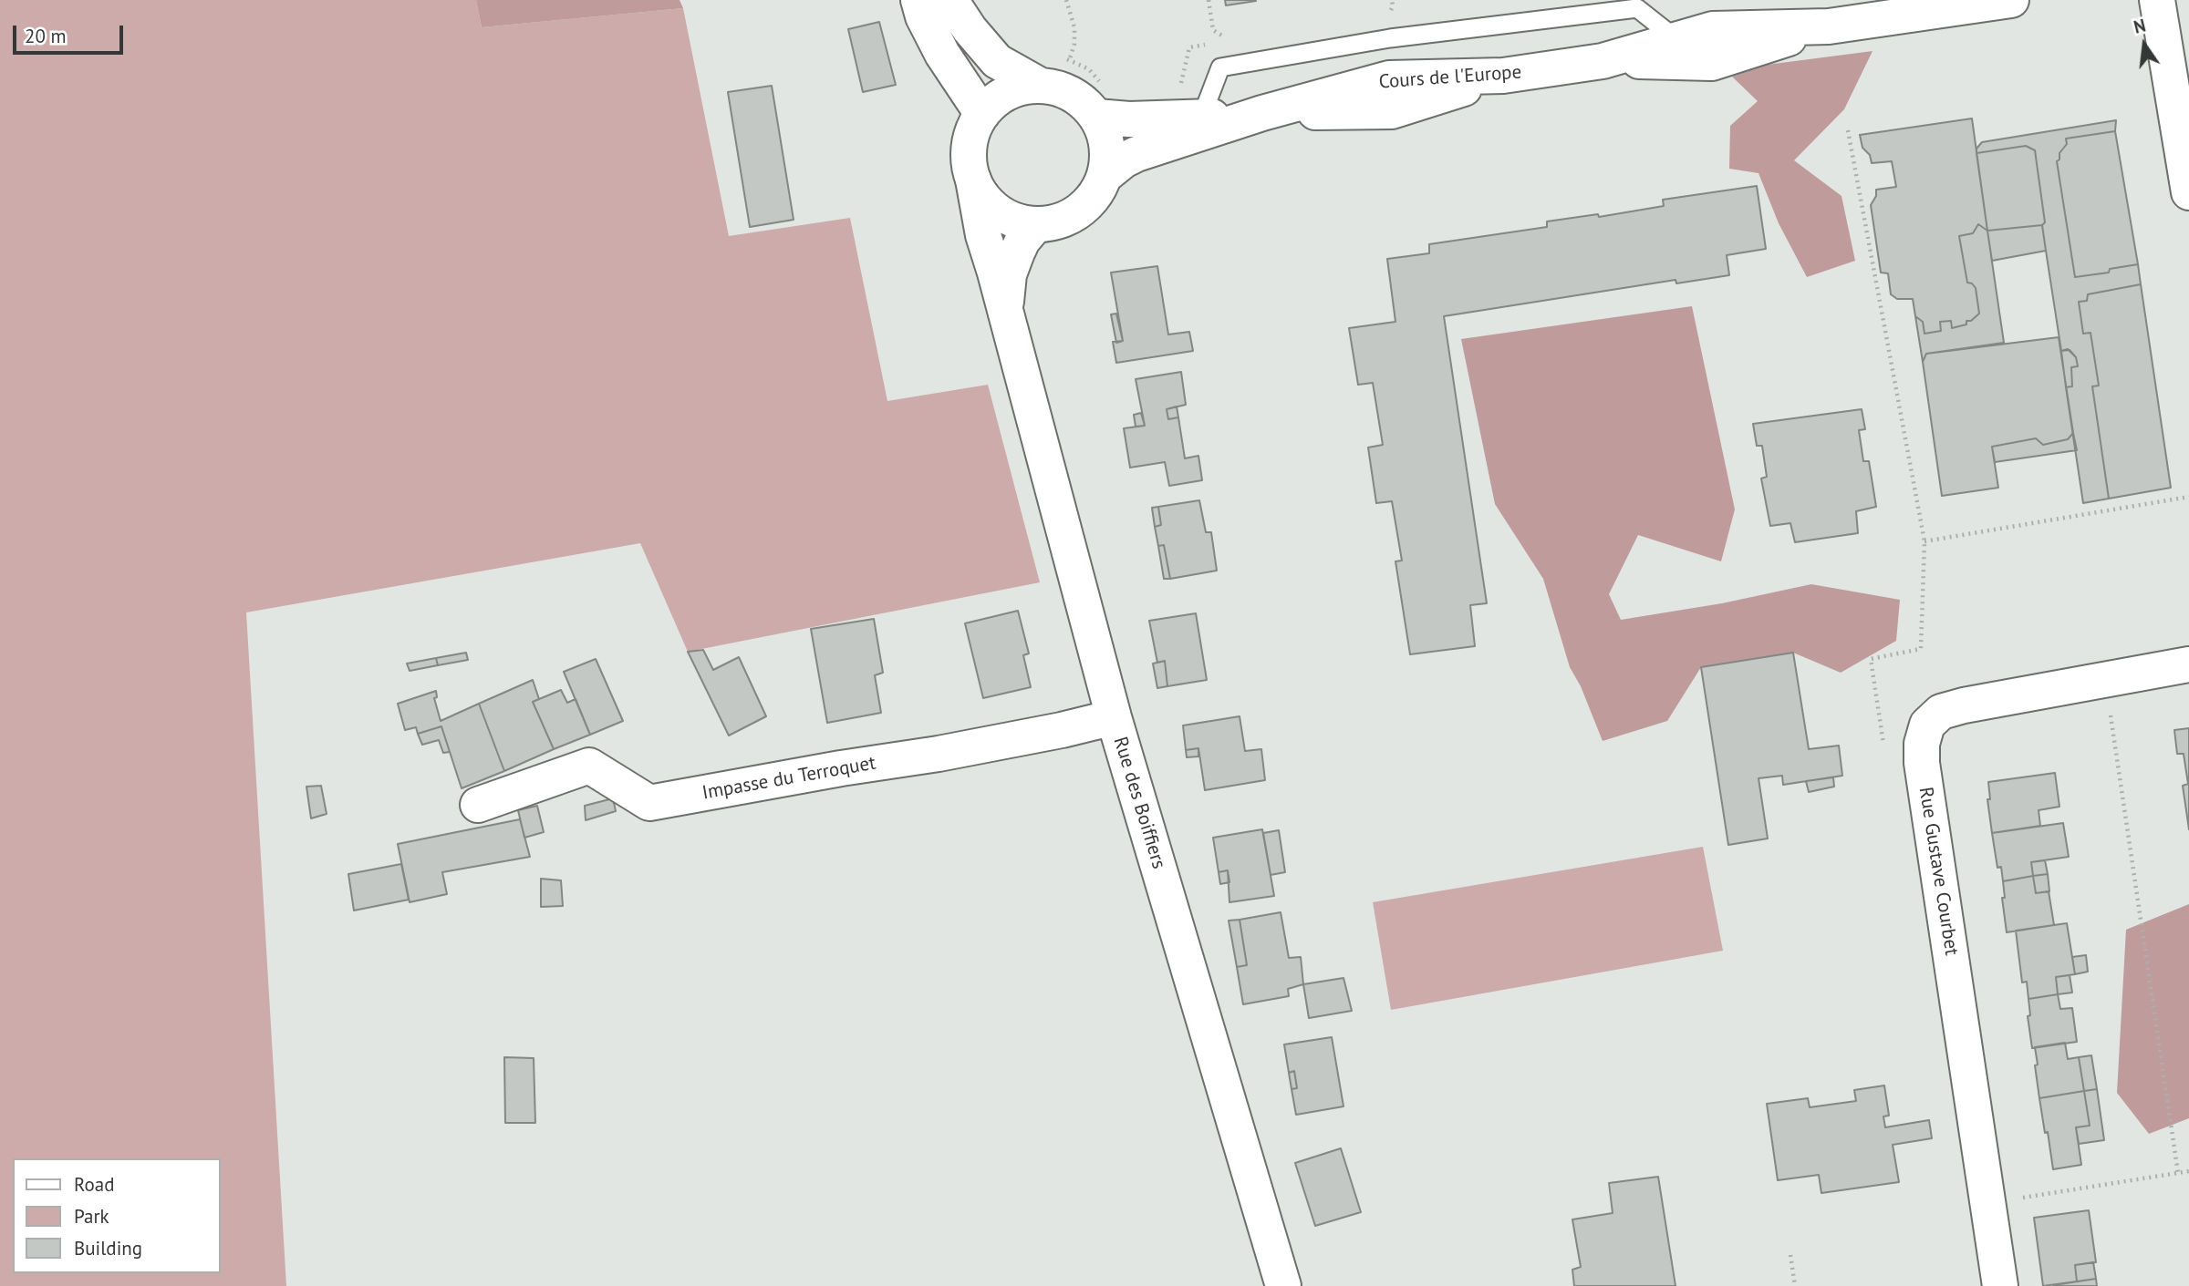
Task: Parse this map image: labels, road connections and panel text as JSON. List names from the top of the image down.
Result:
{
  "streets": {
    "street": [
      "Cours de l'Europe",
      "Impasse du Terroquet",
      "Rue des Boiffiers",
      "Rue Gustave Courbet"
    ]
  },
  "crossings": [
    ["Cours de l'Europe", "Rue des Boiffiers"],
    ["Impasse du Terroquet", "Rue des Boiffiers"]
  ],
  "legend": ["Road", "Park", "Building"],
  "scale_bar": "20 m",
  "north": "top"
}
